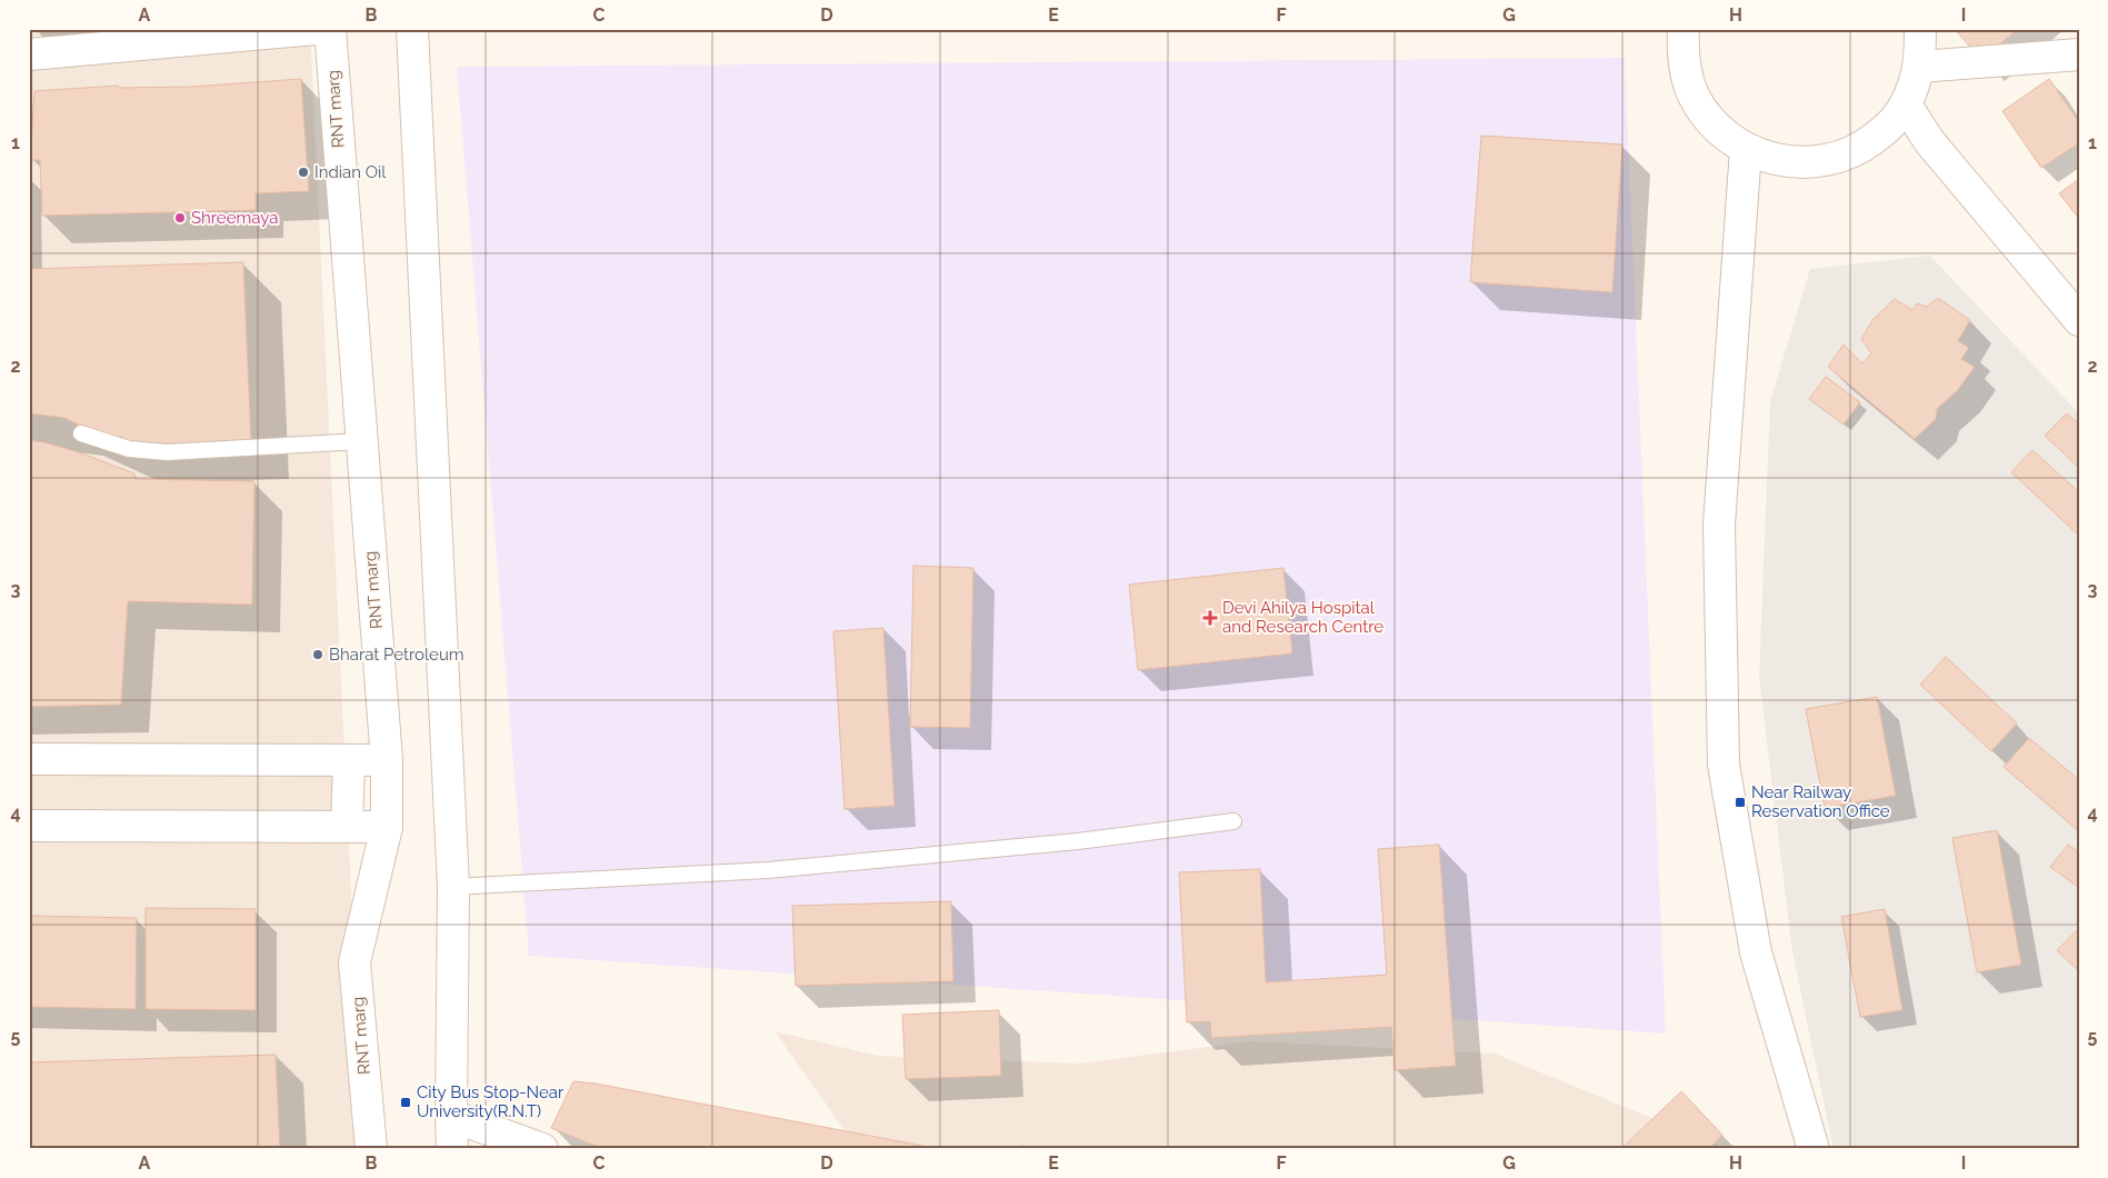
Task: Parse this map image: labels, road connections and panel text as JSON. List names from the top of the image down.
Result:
{
  "streets": {
    "main road": ["RNT marg"]
  },
  "places": {
    "other": ["Indian Oil", "Shreemaya", "Bharat Petroleum"],
    "health": ["Devi Ahilya Hospital and Research Centre"],
    "transit": ["Near Railway Reservation Office", "City Bus Stop-Near University(R.N.T)"]
  },
  "grid": {
    "columns": [
      "A",
      "B",
      "C",
      "D",
      "E",
      "F",
      "G",
      "H",
      "I"
    ],
    "rows": [
      "1",
      "2",
      "3",
      "4",
      "5"
    ]
  }
}
